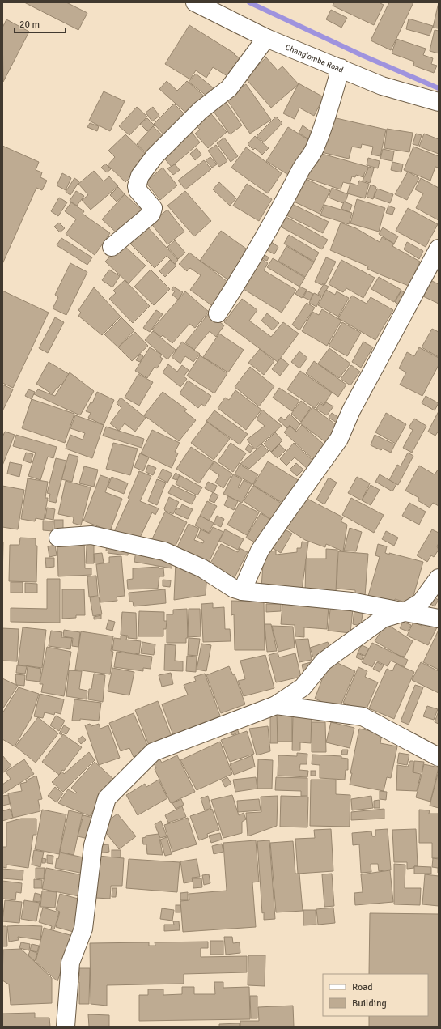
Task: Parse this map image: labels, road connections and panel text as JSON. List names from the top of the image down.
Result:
{
  "streets": {
    "street": ["Chang'ombe Road"]
  },
  "legend": ["Road", "Building"],
  "scale_bar": "20 m"
}
